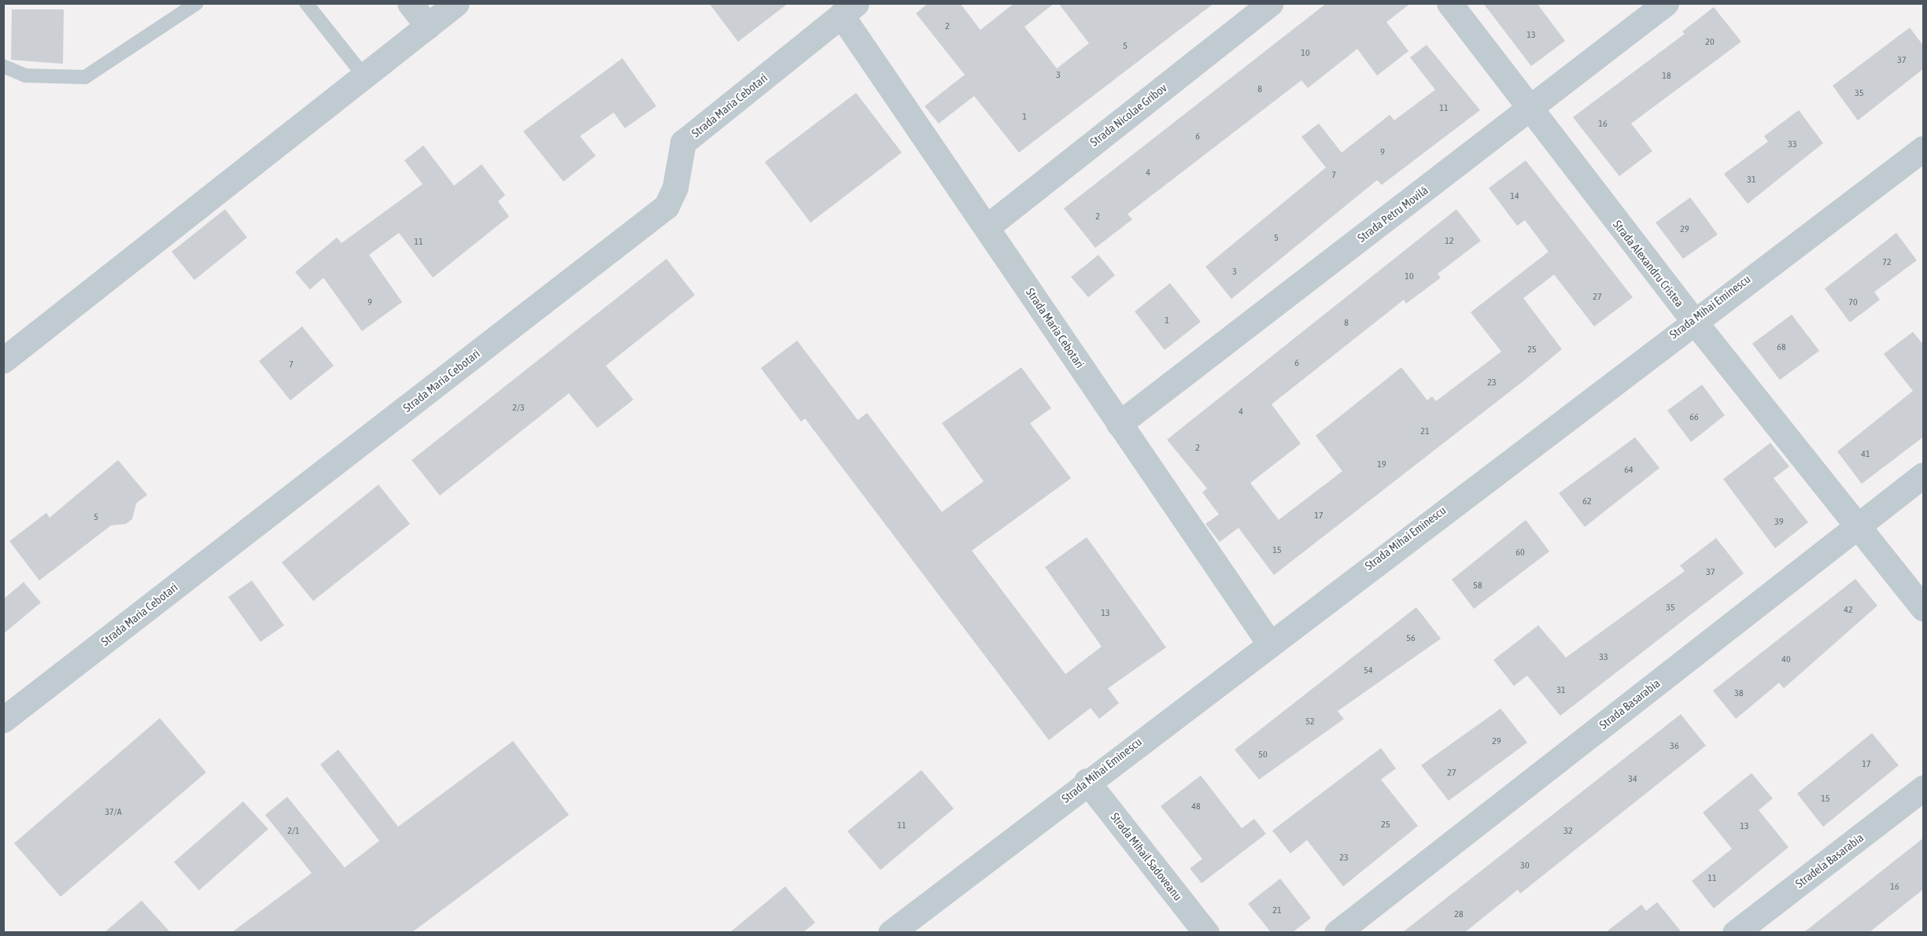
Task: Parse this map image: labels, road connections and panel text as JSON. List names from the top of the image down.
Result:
{
  "streets": {
    "street": [
      "Strada Maria Cebotari",
      "Strada Nicolae Gribov",
      "Strada Petru Movilă",
      "Strada Alexandru Cristea",
      "Strada Mihai Eminescu",
      "Strada Basarabia",
      "Strada Mihail Sadoveanu",
      "Stradela Basarabia"
    ]
  },
  "crossings": [
    ["Strada Maria Cebotari", "Strada Nicolae Gribov"],
    ["Strada Maria Cebotari", "Strada Petru Movilă"],
    ["Strada Maria Cebotari", "Strada Mihai Eminescu"],
    ["Strada Petru Movilă", "Strada Alexandru Cristea"],
    ["Strada Alexandru Cristea", "Strada Mihai Eminescu"],
    ["Strada Alexandru Cristea", "Strada Basarabia"],
    ["Strada Mihai Eminescu", "Strada Mihail Sadoveanu"]
  ],
  "house_numbers": [
    "2",
    "13",
    "20",
    "5",
    "10",
    "37",
    "3",
    "18",
    "8",
    "35",
    "11",
    "1",
    "16",
    "6",
    "33",
    "9",
    "4",
    "7",
    "31",
    "14",
    "2",
    "29",
    "5",
    "12",
    "11",
    "72",
    "3",
    "10",
    "27",
    "9",
    "70",
    "1",
    "8",
    "68",
    "25",
    "6",
    "7",
    "23",
    "2/3",
    "4",
    "66",
    "21",
    "2",
    "41",
    "19",
    "64",
    "62",
    "17",
    "5",
    "39",
    "15",
    "60",
    "37",
    "58",
    "35",
    "42",
    "13",
    "56",
    "33",
    "40",
    "54",
    "31",
    "38",
    "52",
    "29",
    "36",
    "50",
    "17",
    "27",
    "34",
    "15",
    "48",
    "37/A",
    "25",
    "11",
    "13",
    "2/1",
    "32",
    "23",
    "30",
    "11",
    "16",
    "21",
    "28"
  ]
}
